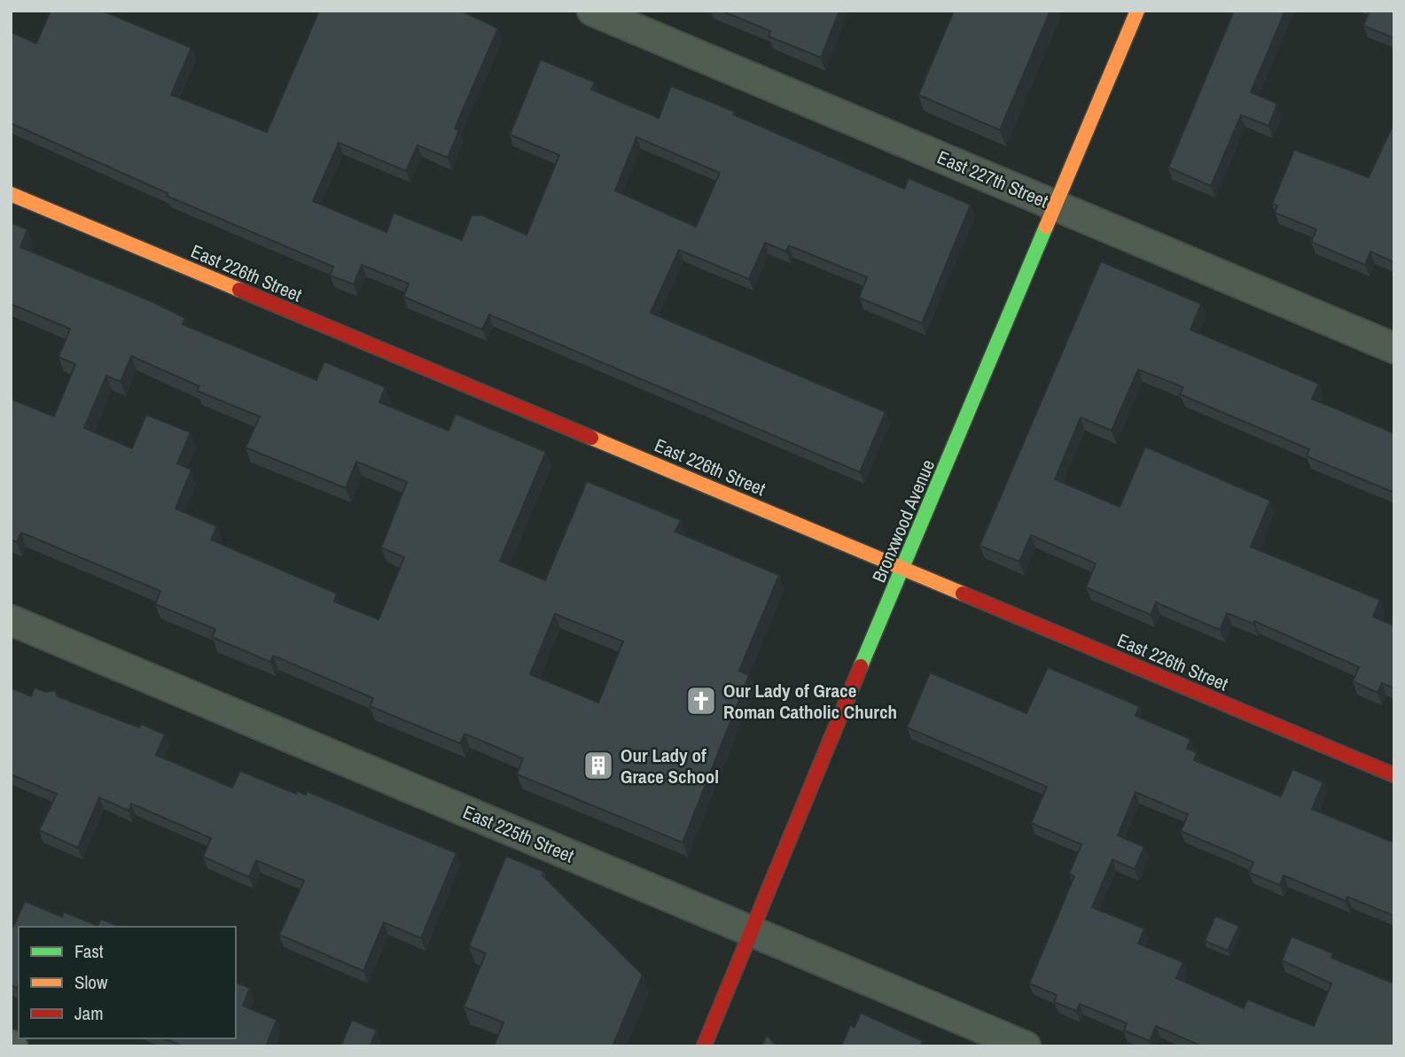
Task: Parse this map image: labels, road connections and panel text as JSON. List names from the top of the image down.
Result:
{
  "streets": {
    "street": [
      "East 227th Street",
      "East 226th Street",
      "Bronxwood Avenue",
      "East 225th Street"
    ]
  },
  "crossings": [
    ["East 227th Street", "Bronxwood Avenue"],
    ["East 226th Street", "Bronxwood Avenue"],
    ["Bronxwood Avenue", "East 225th Street"]
  ],
  "places": {
    "church": ["Our Lady of Grace Roman Catholic Church"],
    "building": ["Our Lady of Grace School"]
  },
  "legend": ["Fast", "Slow", "Jam"]
}
